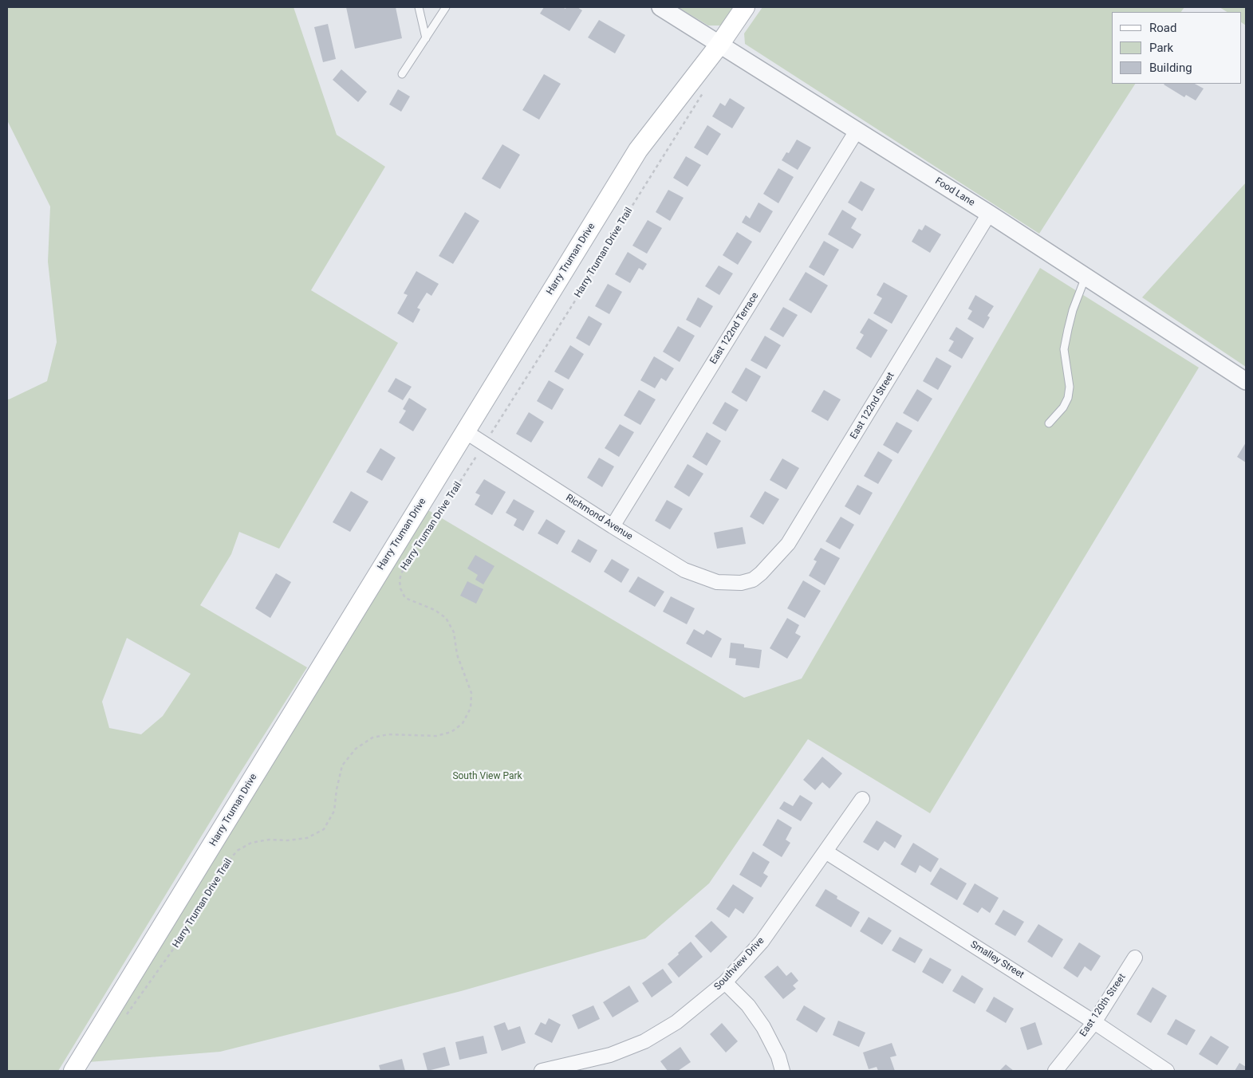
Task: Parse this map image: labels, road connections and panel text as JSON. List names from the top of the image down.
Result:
{
  "streets": {
    "main road": ["Harry Truman Drive"],
    "street": [
      "Food Lane",
      "East 122nd Terrace",
      "East 122nd Street",
      "Richmond Avenue",
      "Smalley Street",
      "Southview Drive",
      "East 120th Street"
    ],
    "path": ["Harry Truman Drive Trail"]
  },
  "crossings": [
    ["Food Lane", "Harry Truman Drive"],
    ["Food Lane", "East 122nd Terrace"],
    ["Food Lane", "East 122nd Street"],
    ["Harry Truman Drive Trail", "Richmond Avenue"],
    ["Harry Truman Drive", "Richmond Avenue"],
    ["East 122nd Terrace", "Richmond Avenue"],
    ["East 122nd Street", "Richmond Avenue"],
    ["Smalley Street", "Southview Drive"],
    ["Smalley Street", "East 120th Street"]
  ],
  "parks": ["South View Park"],
  "legend": ["Road", "Park", "Building"]
}
